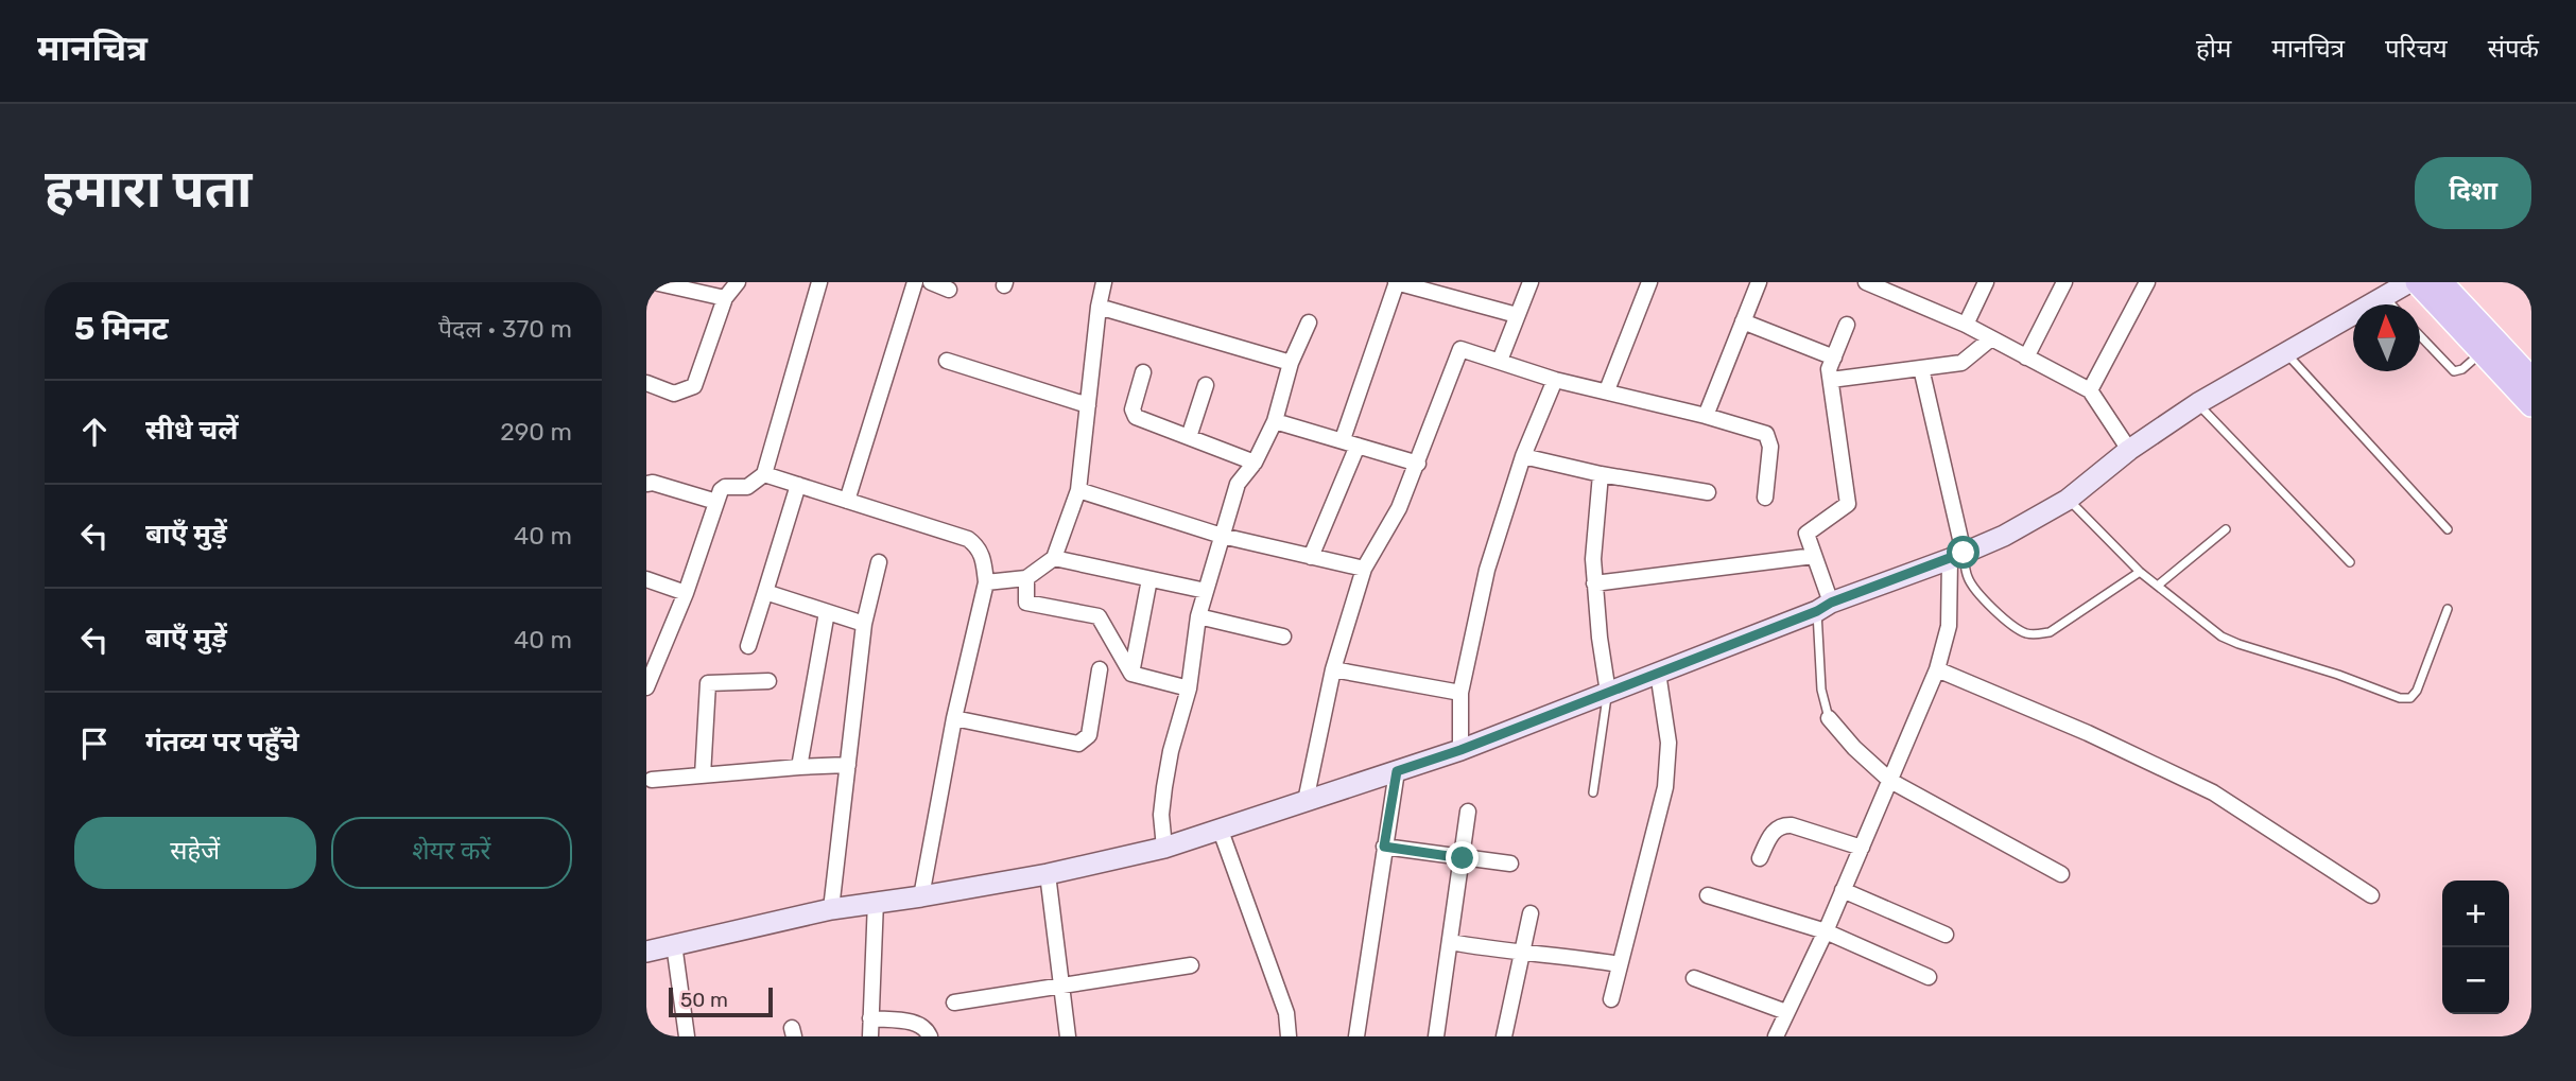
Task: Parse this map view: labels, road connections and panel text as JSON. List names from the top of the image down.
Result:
{
  "scale_bar": "50 m",
  "north": "top",
  "page": {
    "header": "मानचित्र",
    "nav": [
      "होम",
      "मानचित्र",
      "परिचय",
      "संपर्क"
    ],
    "buttons": [
      "दिशा",
      ["सहेजें", "शेयर करें"]
    ],
    "title": "हमारा पता",
    "heading": ["5 मिनट", "पैदल · 370 m"],
    "list": [
      ["सीधे चलें", "290 m"],
      ["बाएँ मुड़ें", "40 m"],
      ["बाएँ मुड़ें", "40 m"],
      "गंतव्य पर पहुँचे"
    ],
    "map_buttons": ["+", "−"],
    "scale": "50 m"
  }
}
